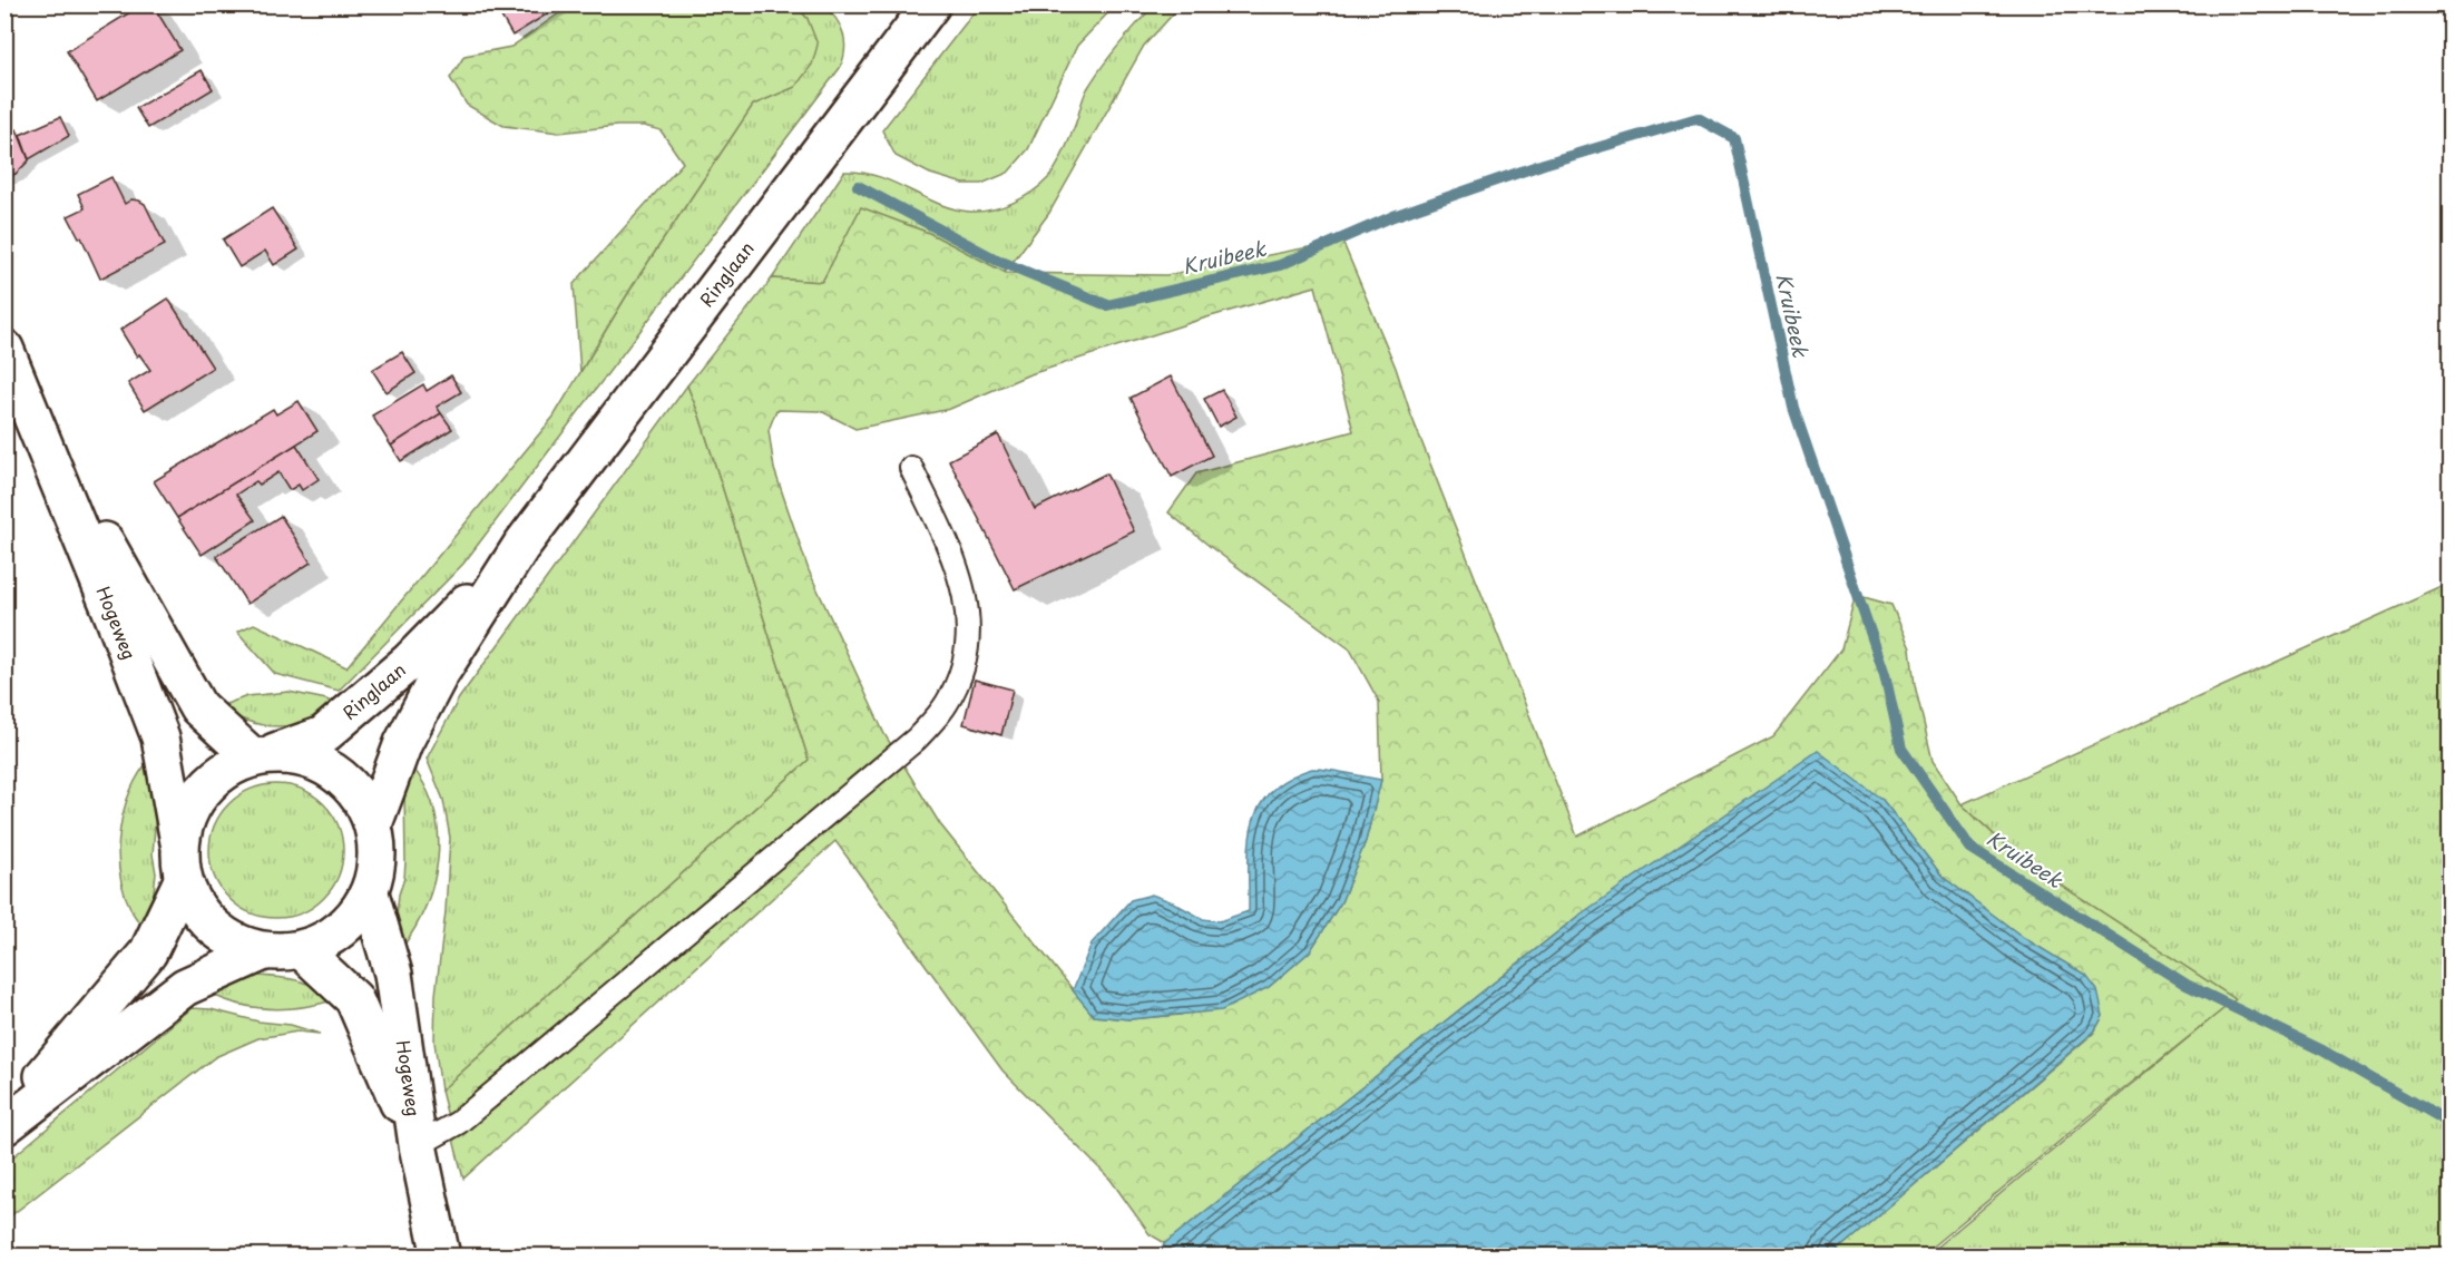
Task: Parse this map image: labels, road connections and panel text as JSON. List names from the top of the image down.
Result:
{
  "streets": {
    "main road": ["Ringlaan", "Hogeweg"]
  },
  "crossings": [
    ["Ringlaan", "Hogeweg"]
  ],
  "water": ["Kruibeek"]
}
